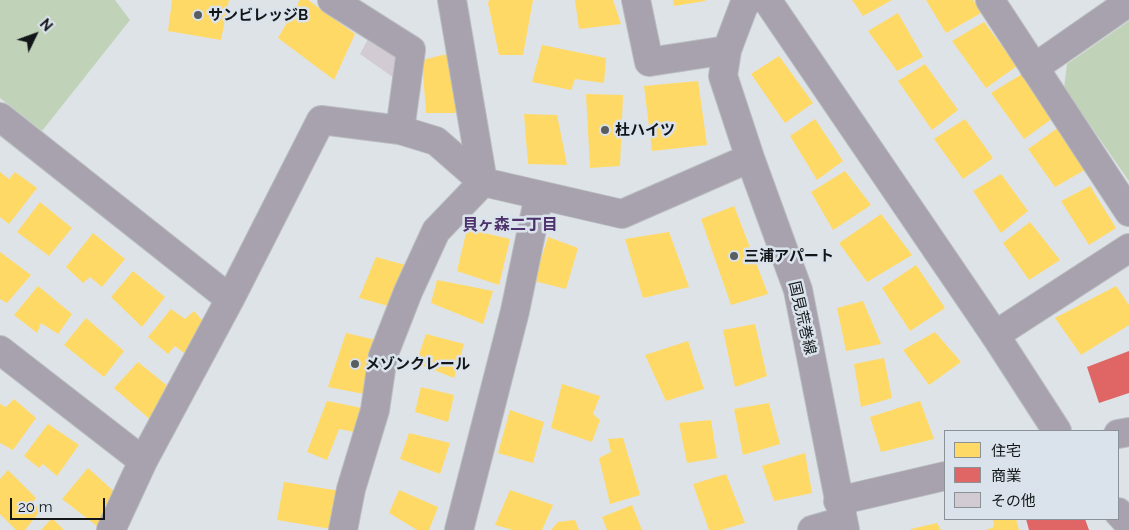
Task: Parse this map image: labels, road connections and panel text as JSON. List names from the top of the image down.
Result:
{
  "streets": {
    "street": ["国見荒巻線"]
  },
  "districts": ["貝ヶ森二丁目"],
  "places": [
    "サンビレッジB",
    "杜ハイツ",
    "三浦アパート",
    "メゾンクレール"
  ],
  "legend": ["住宅", "商業", "その他"],
  "scale_bar": "20 m",
  "north": "top right"
}
